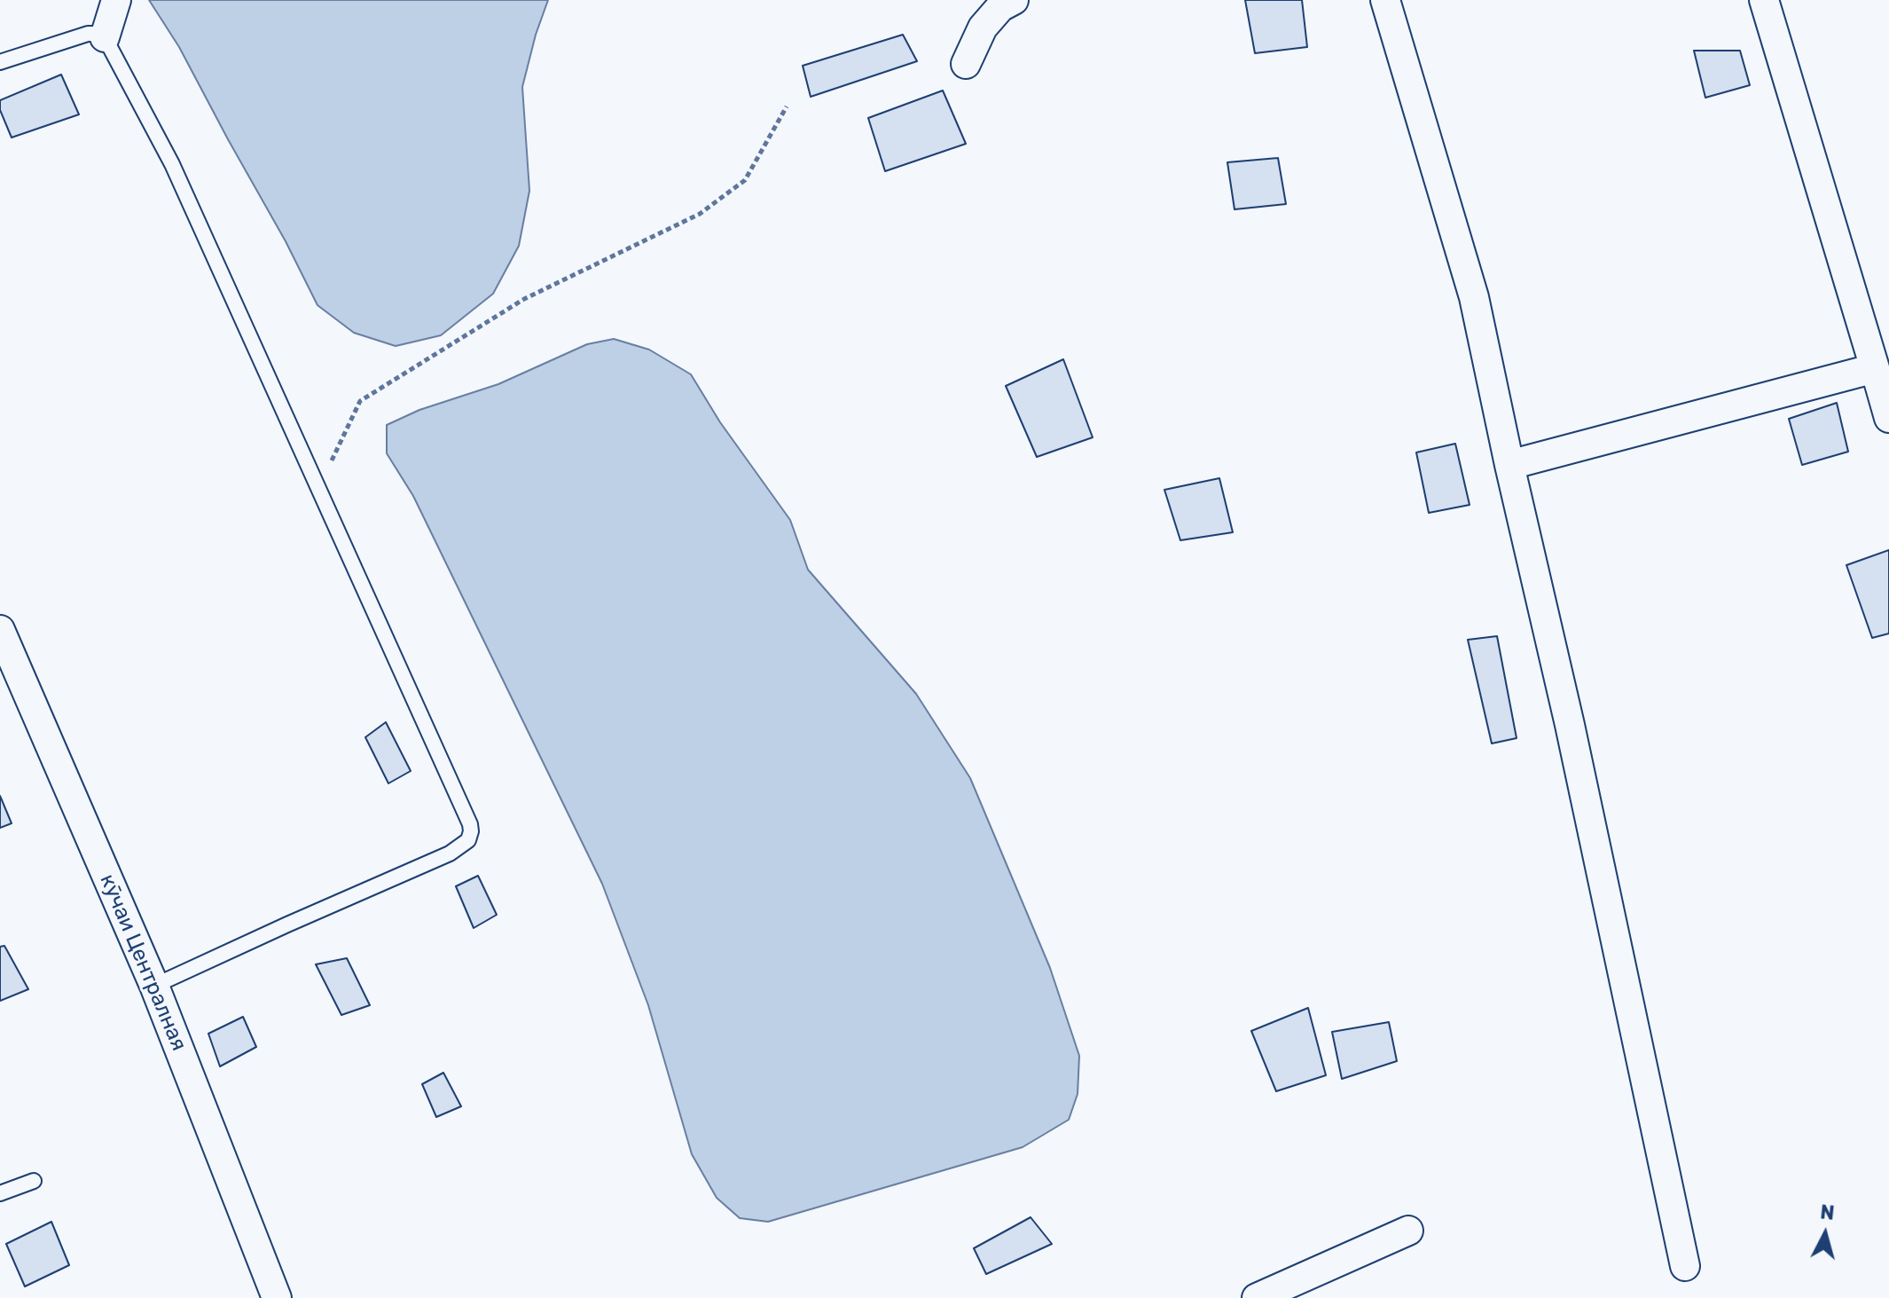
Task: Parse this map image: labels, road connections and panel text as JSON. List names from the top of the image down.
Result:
{
  "streets": {
    "street": ["кӯчаи Централная"]
  },
  "north": "top"
}
